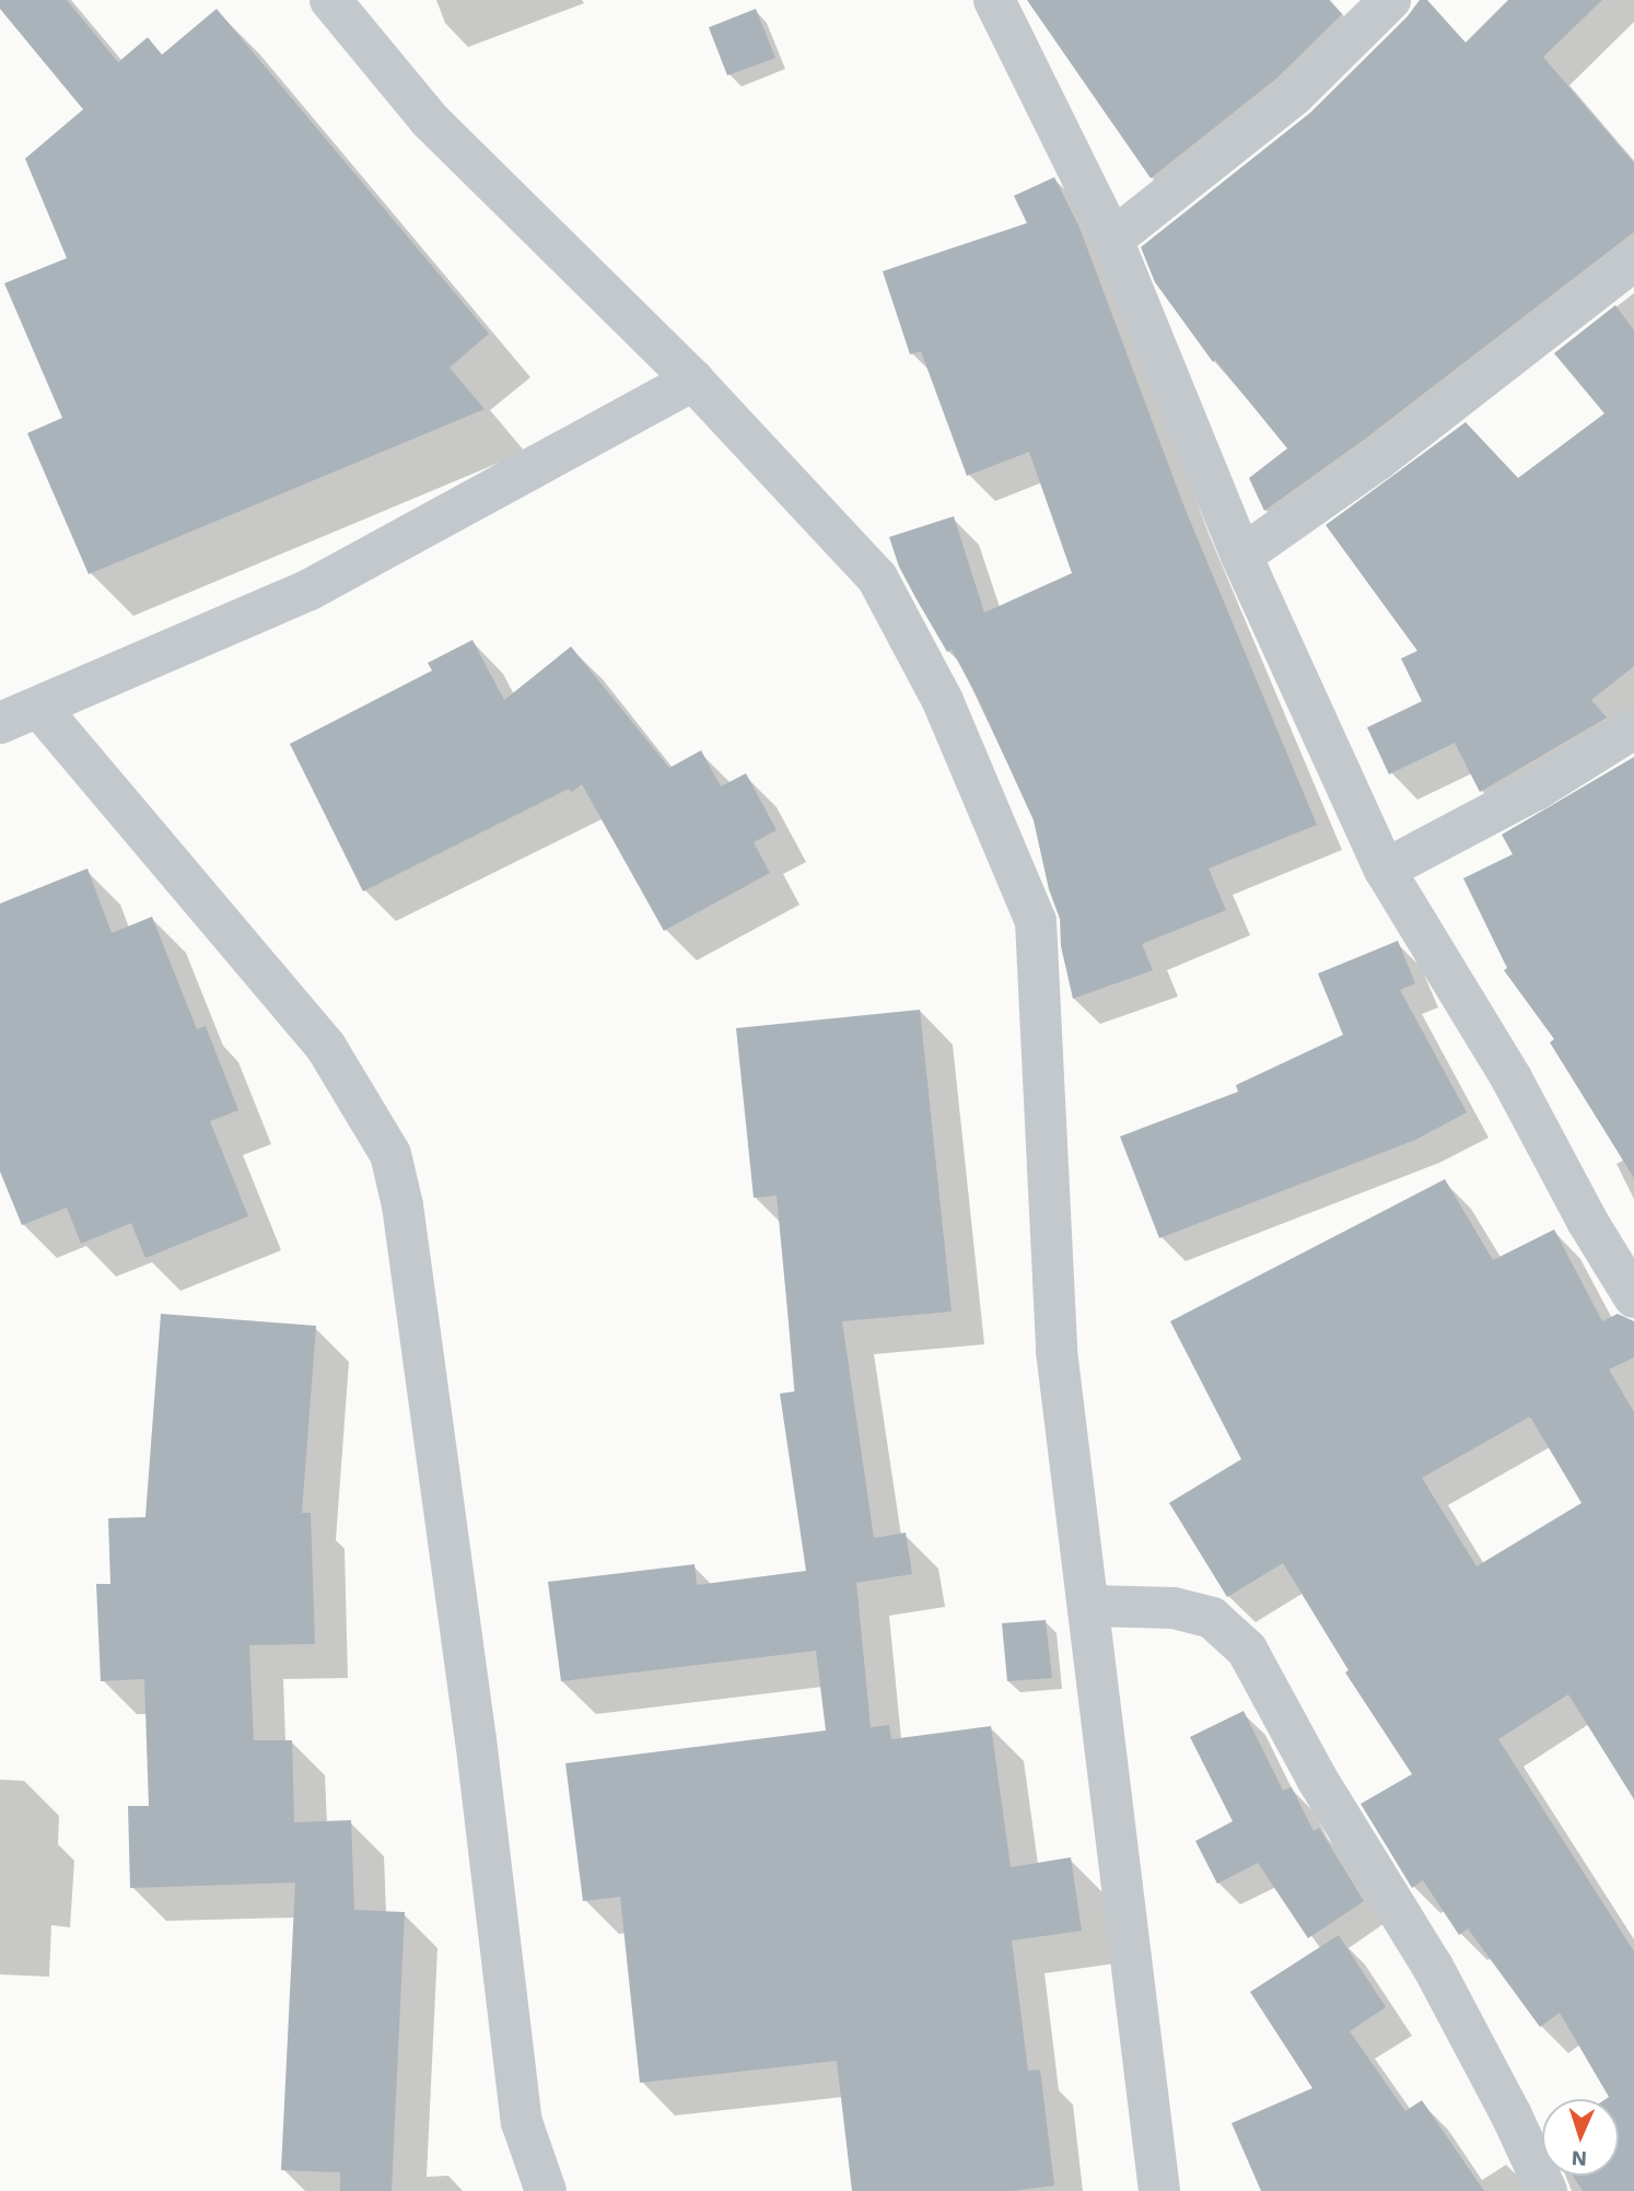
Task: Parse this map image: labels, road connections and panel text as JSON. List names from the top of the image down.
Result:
{
  "north": "bottom"
}
